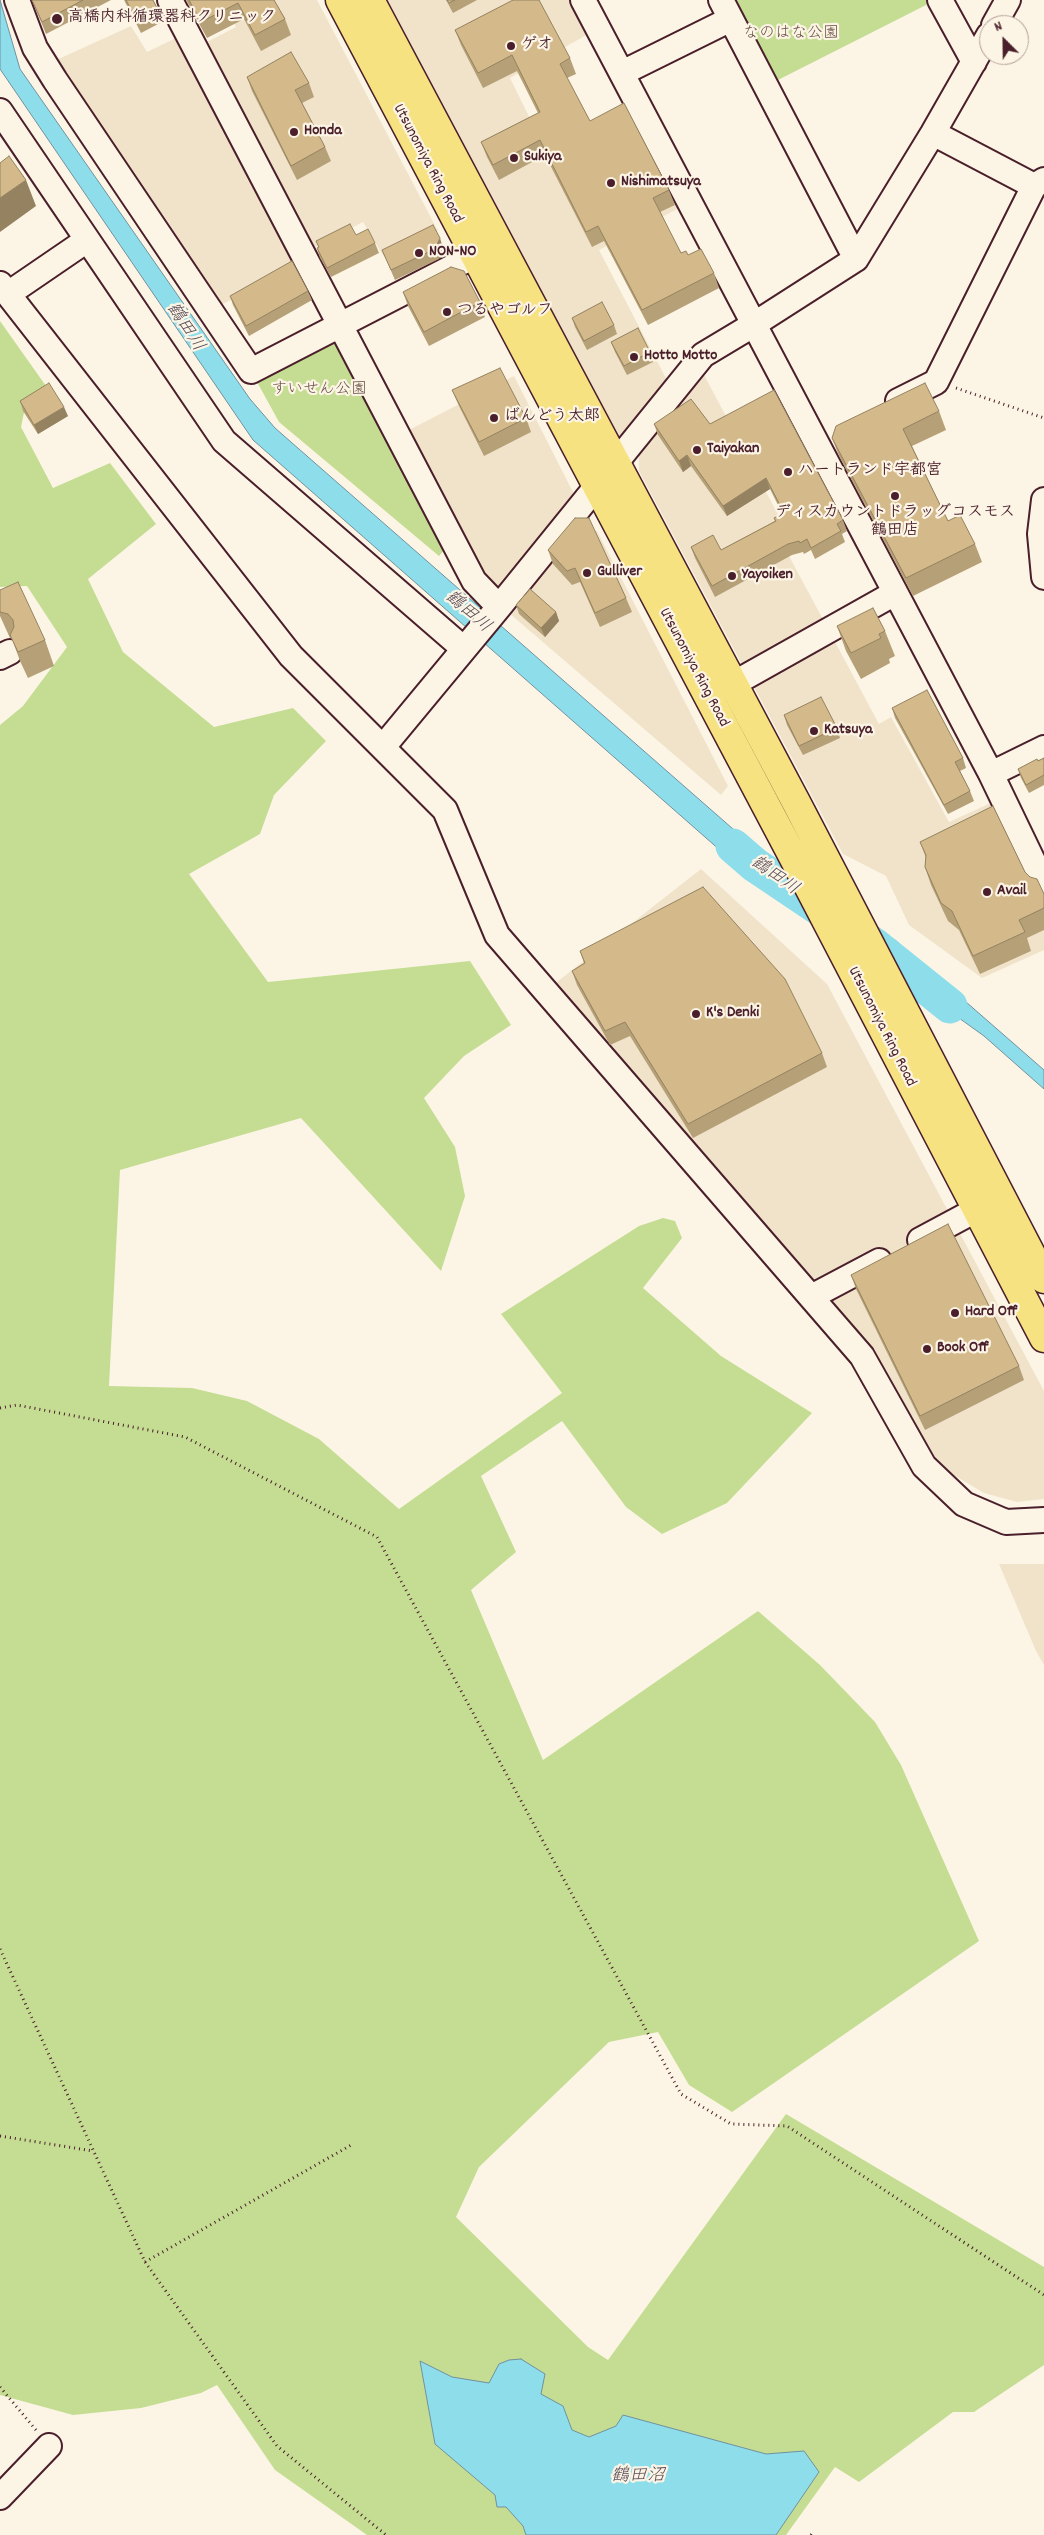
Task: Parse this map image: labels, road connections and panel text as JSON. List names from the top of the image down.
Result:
{
  "streets": {
    "main road": ["Utsunomiya Ring Road"]
  },
  "water": ["鶴田川", "鶴田沼"],
  "parks": ["なのはな公園", "すいせん公園"],
  "places": [
    "高橋内科循環器科クリニック",
    "ゲオ",
    "Honda",
    "Sukiya",
    "Nishimatsuya",
    "NON-NO",
    "つるやゴルフ",
    "Hotto Motto",
    "ばんどう太郎",
    "Taiyakan",
    "ハートランド宇都宮",
    "ディスカウントドラッグコスモス 鶴田店",
    "Gulliver",
    "Yayoiken",
    "Katsuya",
    "Avail",
    "K's Denki",
    "Hard Off",
    "Book Off"
  ],
  "north": "top left"
}
